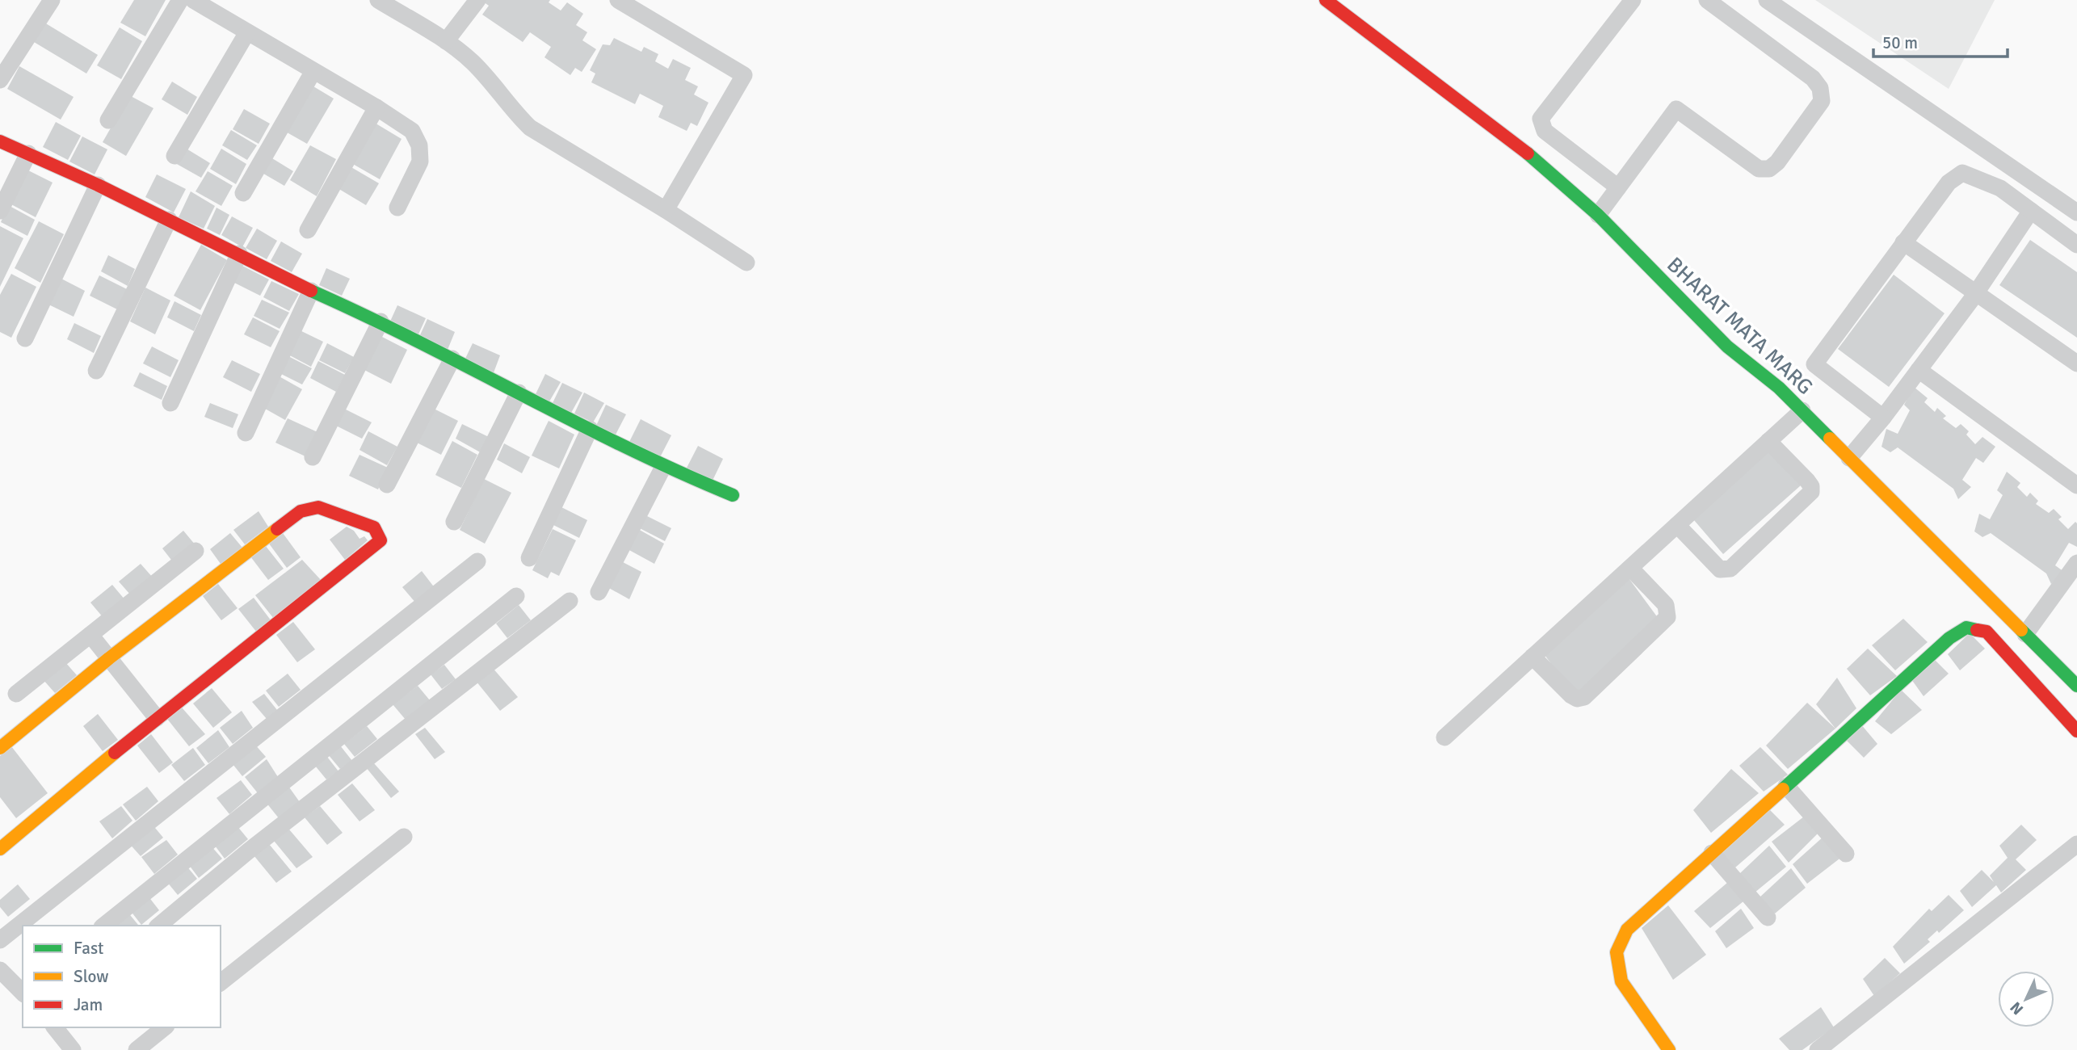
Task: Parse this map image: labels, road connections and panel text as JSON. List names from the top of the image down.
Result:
{
  "streets": {
    "street": ["BHARAT MATA MARG"]
  },
  "legend": ["Fast", "Slow", "Jam"],
  "scale_bar": "50 m",
  "north": "bottom left"
}
